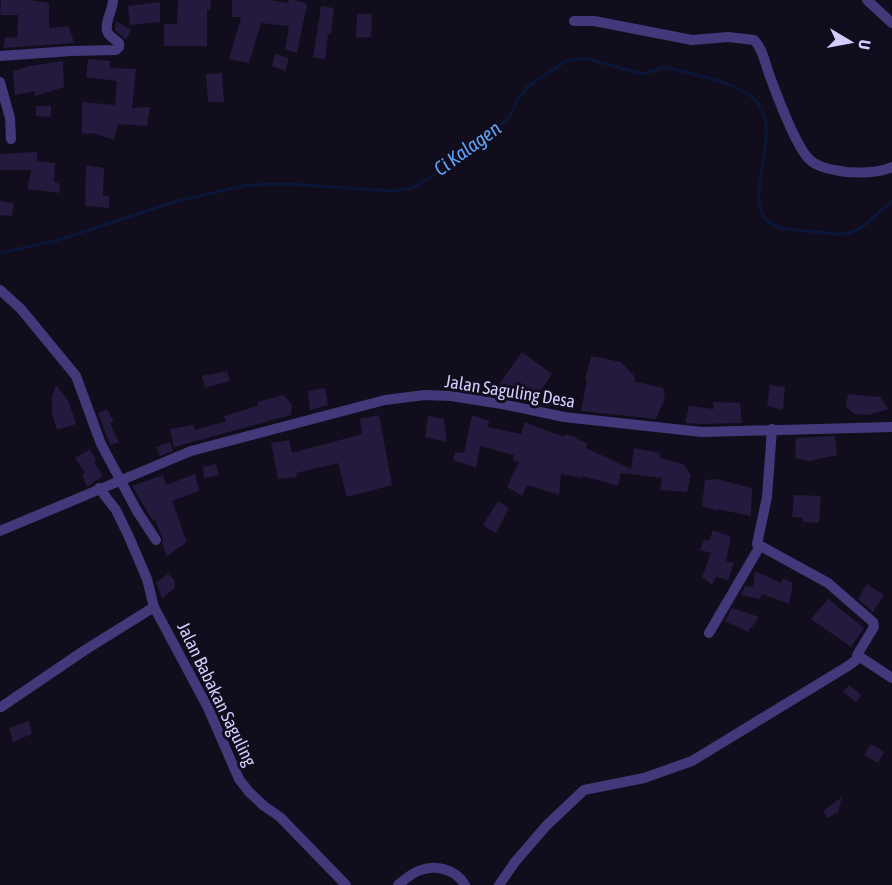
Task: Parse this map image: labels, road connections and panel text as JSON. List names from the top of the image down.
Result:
{
  "streets": {
    "street": ["Jalan Saguling Desa", "Jalan Babakan Saguling"]
  },
  "crossings": [
    ["Jalan Saguling Desa", "Jalan Babakan Saguling"]
  ],
  "water": ["Ci Kalagen"],
  "north": "right"
}
